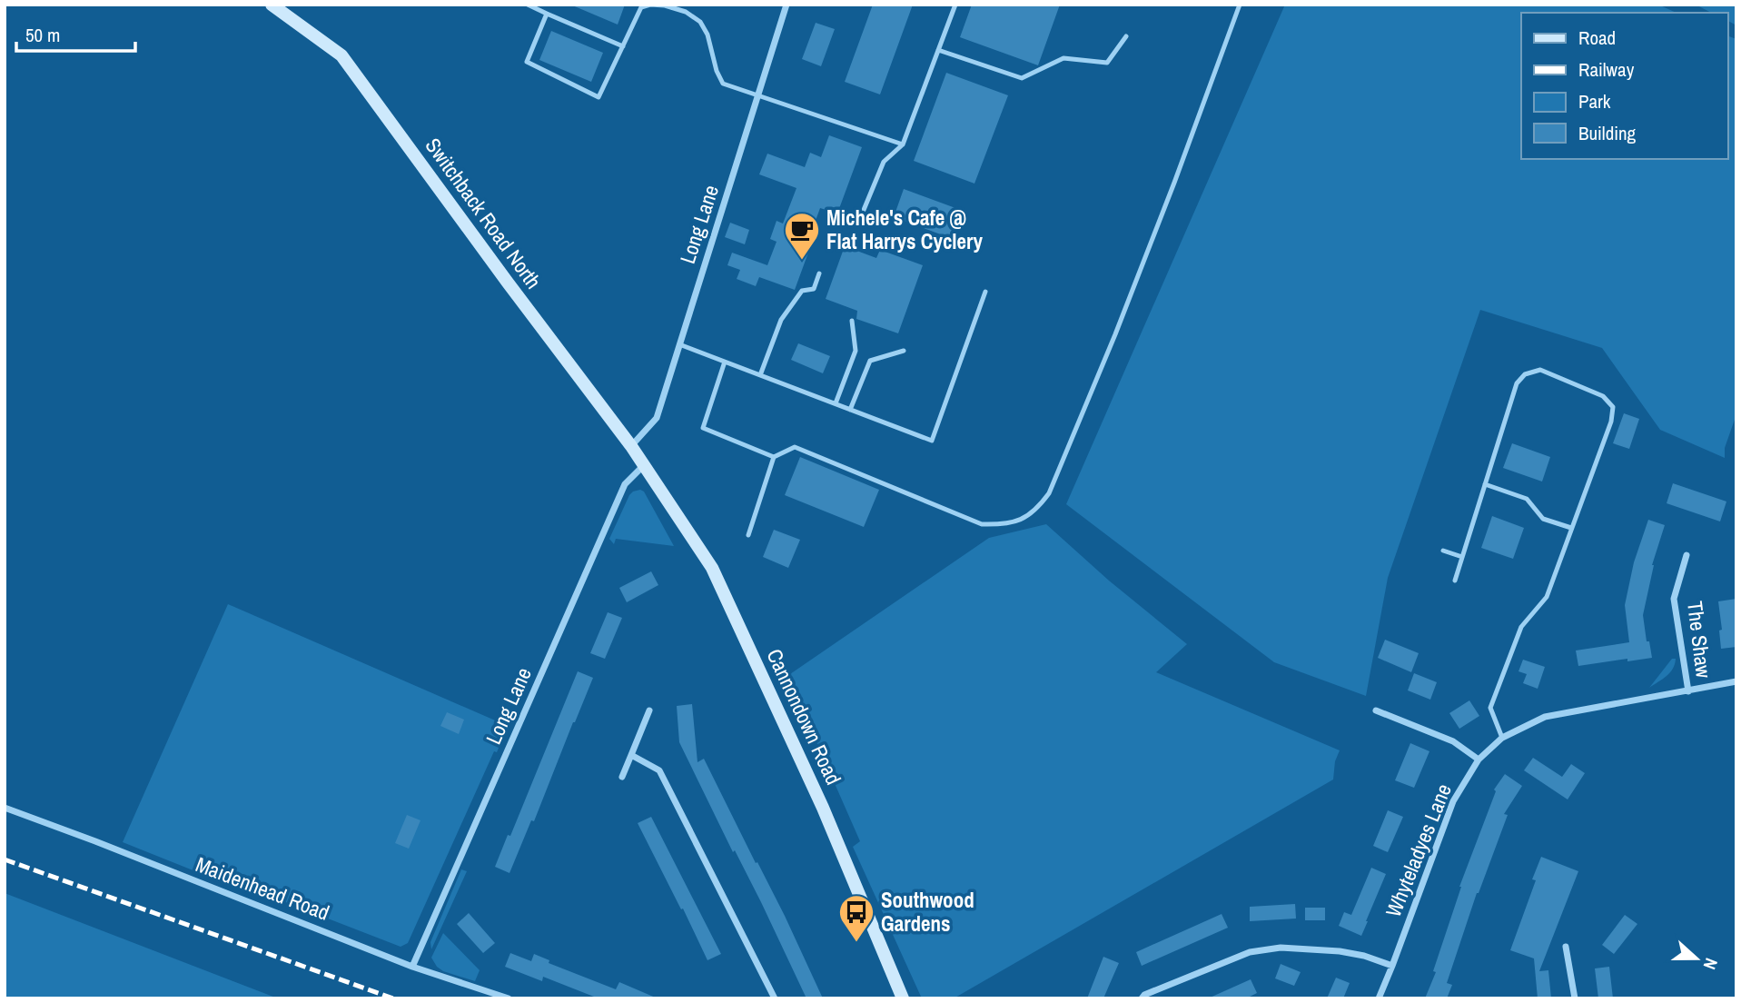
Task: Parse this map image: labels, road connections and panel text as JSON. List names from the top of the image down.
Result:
{
  "streets": {
    "main road": ["Switchback Road North", "Cannondown Road"],
    "street": [
      "Long Lane",
      "The Shaw",
      "Whyteladyes Lane",
      "Maidenhead Road"
    ]
  },
  "crossings": [
    ["Switchback Road North", "Long Lane"],
    ["Switchback Road North", "Cannondown Road"],
    ["Long Lane", "Cannondown Road"],
    ["Long Lane", "Maidenhead Road"],
    ["The Shaw", "Whyteladyes Lane"]
  ],
  "places": {
    "cafe": ["Michele's Cafe @ Flat Harrys Cyclery"],
    "bus stop": ["Southwood Gardens"]
  },
  "legend": [
    "Road",
    "Railway",
    "Park",
    "Building"
  ],
  "scale_bar": "50 m",
  "north": "right"
}
